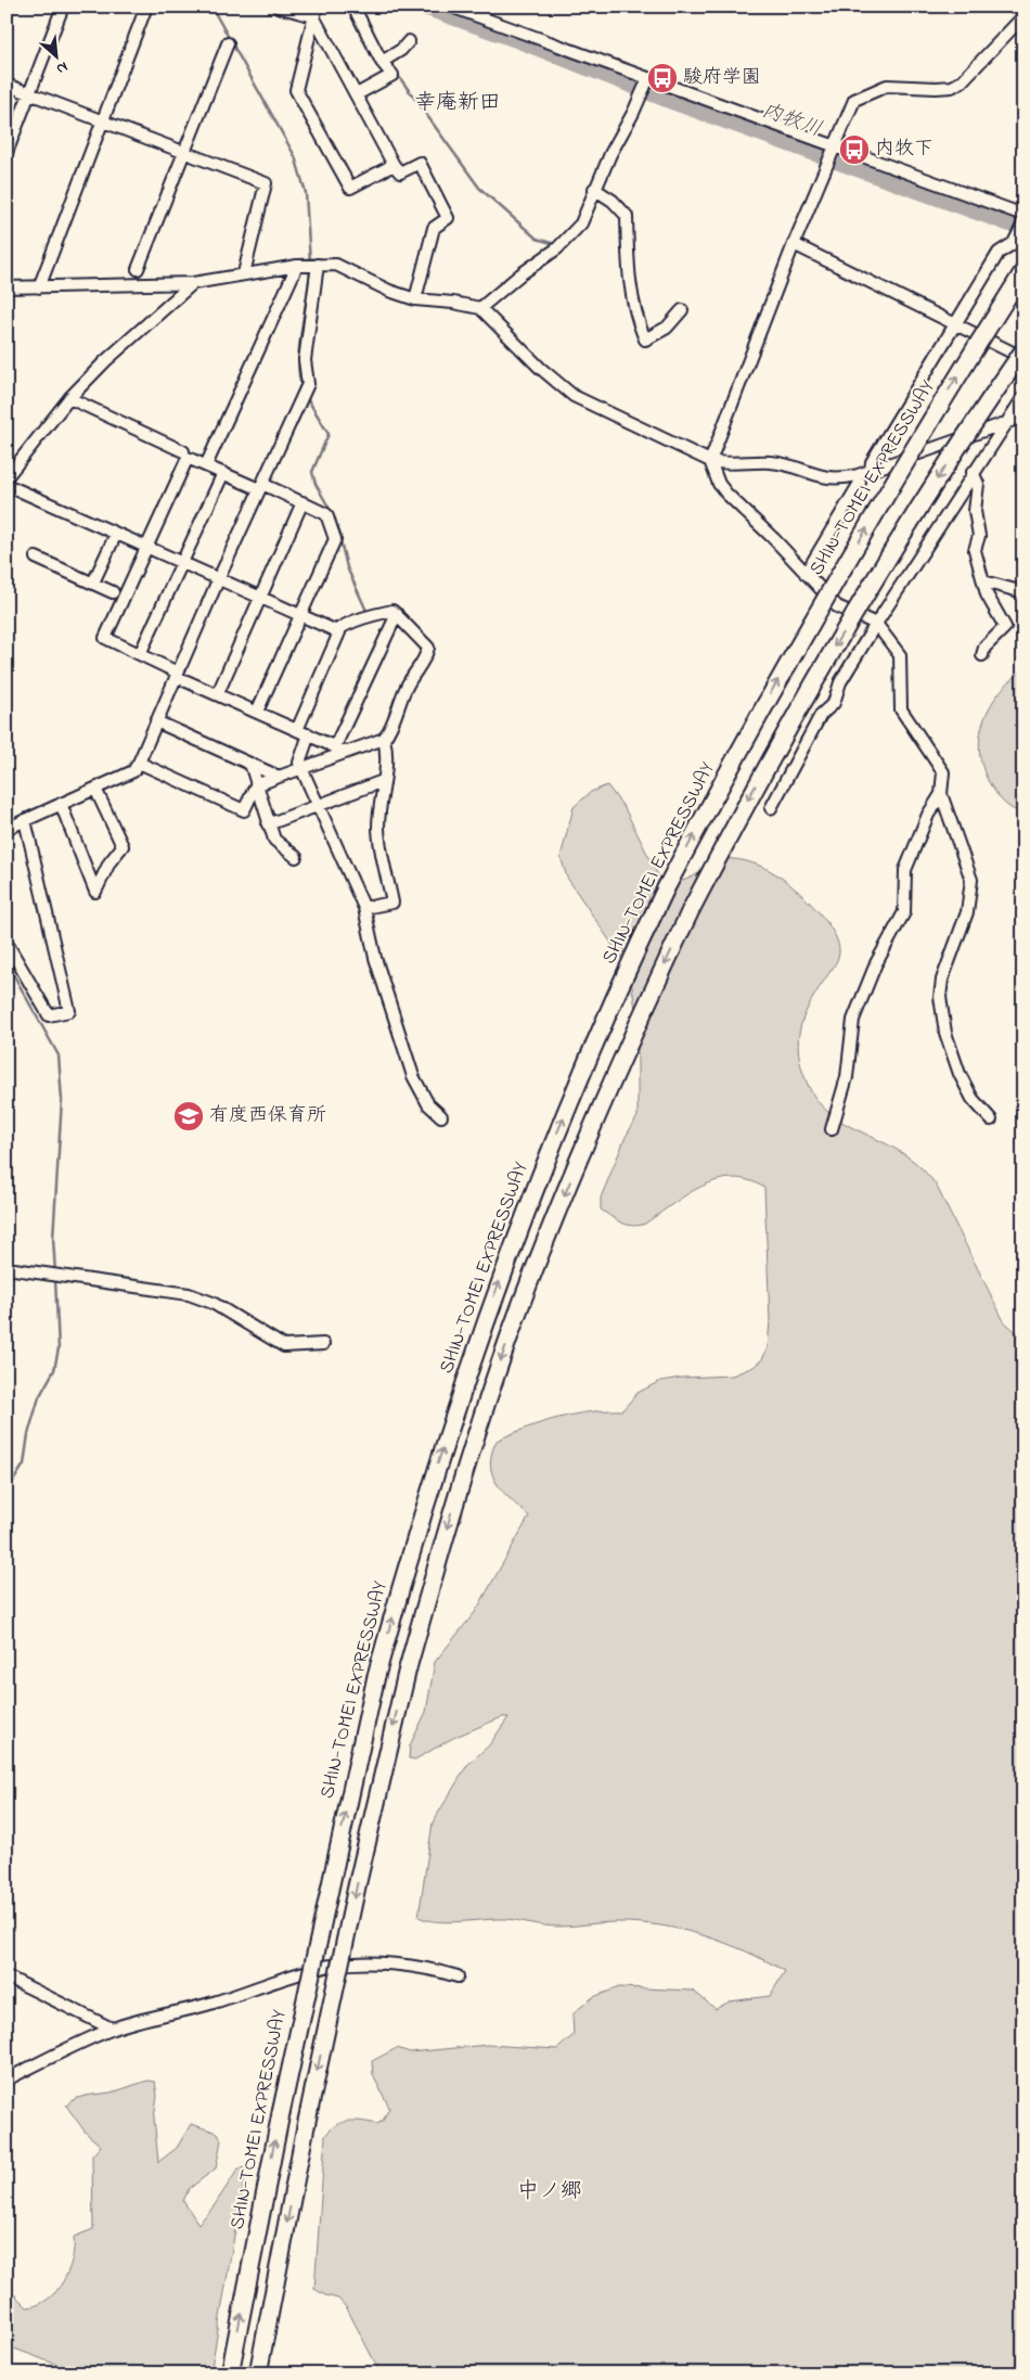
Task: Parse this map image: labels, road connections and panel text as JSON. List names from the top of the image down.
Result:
{
  "streets": {
    "highway": ["SHIN-TOMEI EXPRESSWAY"]
  },
  "districts": ["幸庵新田", "中ノ郷"],
  "water": ["内牧川"],
  "places": {
    "bus stop": ["駿府学園", "内牧下"],
    "school or university": ["有度西保育所"]
  },
  "north": "bottom right"
}
